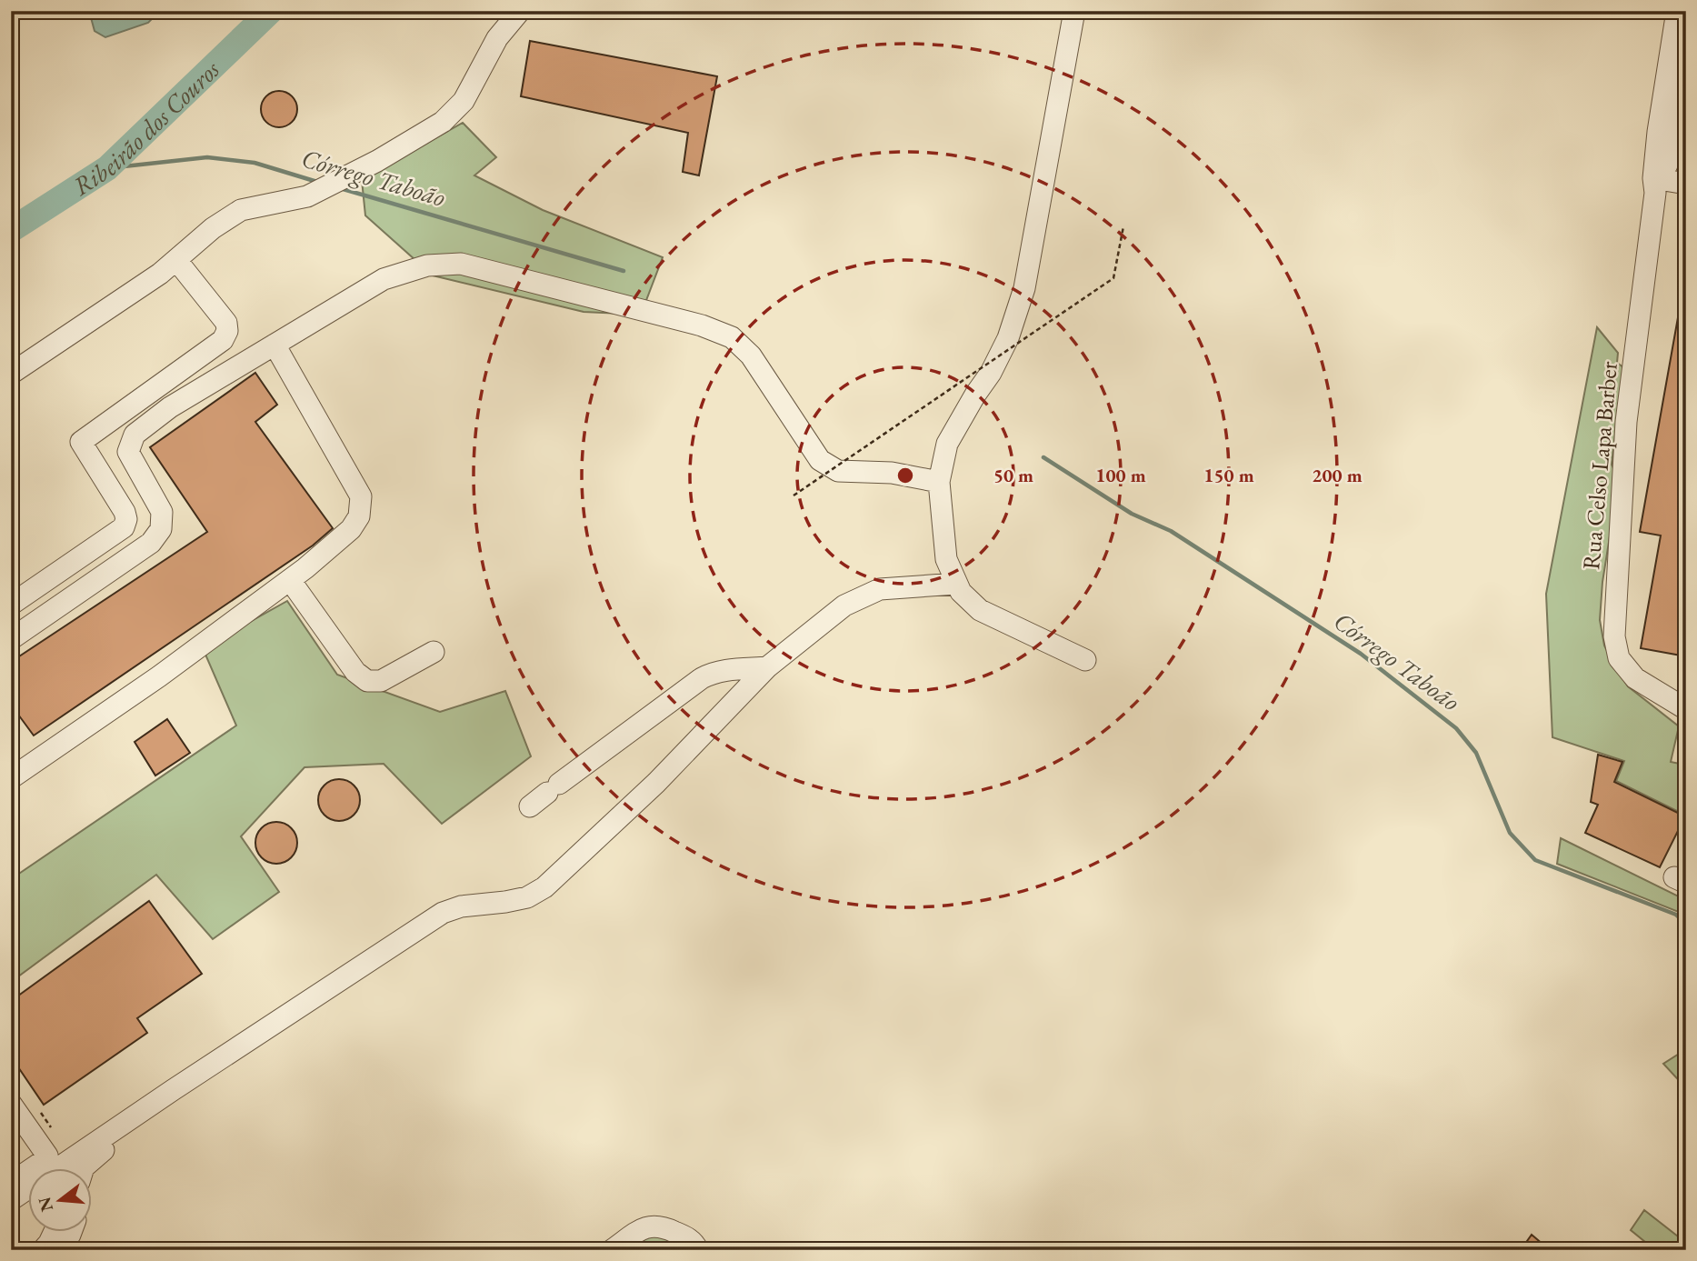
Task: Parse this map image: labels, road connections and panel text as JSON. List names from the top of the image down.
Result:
{
  "streets": {
    "lane": ["Rua Celso Lapa Barber"]
  },
  "water": ["Ribeirão dos Couros", "Córrego Taboão"],
  "north": "left",
  "rings": [
    "50 m",
    "100 m",
    "150 m",
    "200 m"
  ]
}
